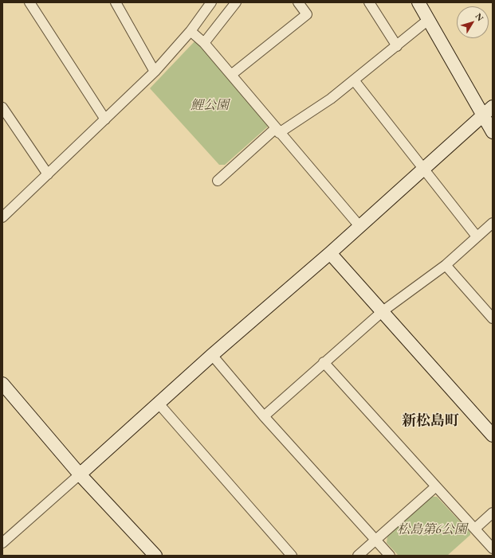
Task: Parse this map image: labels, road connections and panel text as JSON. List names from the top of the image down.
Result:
{
  "districts": ["新松島町"],
  "parks": ["鯉公園", "松島第6公園"],
  "north": "top right"
}
